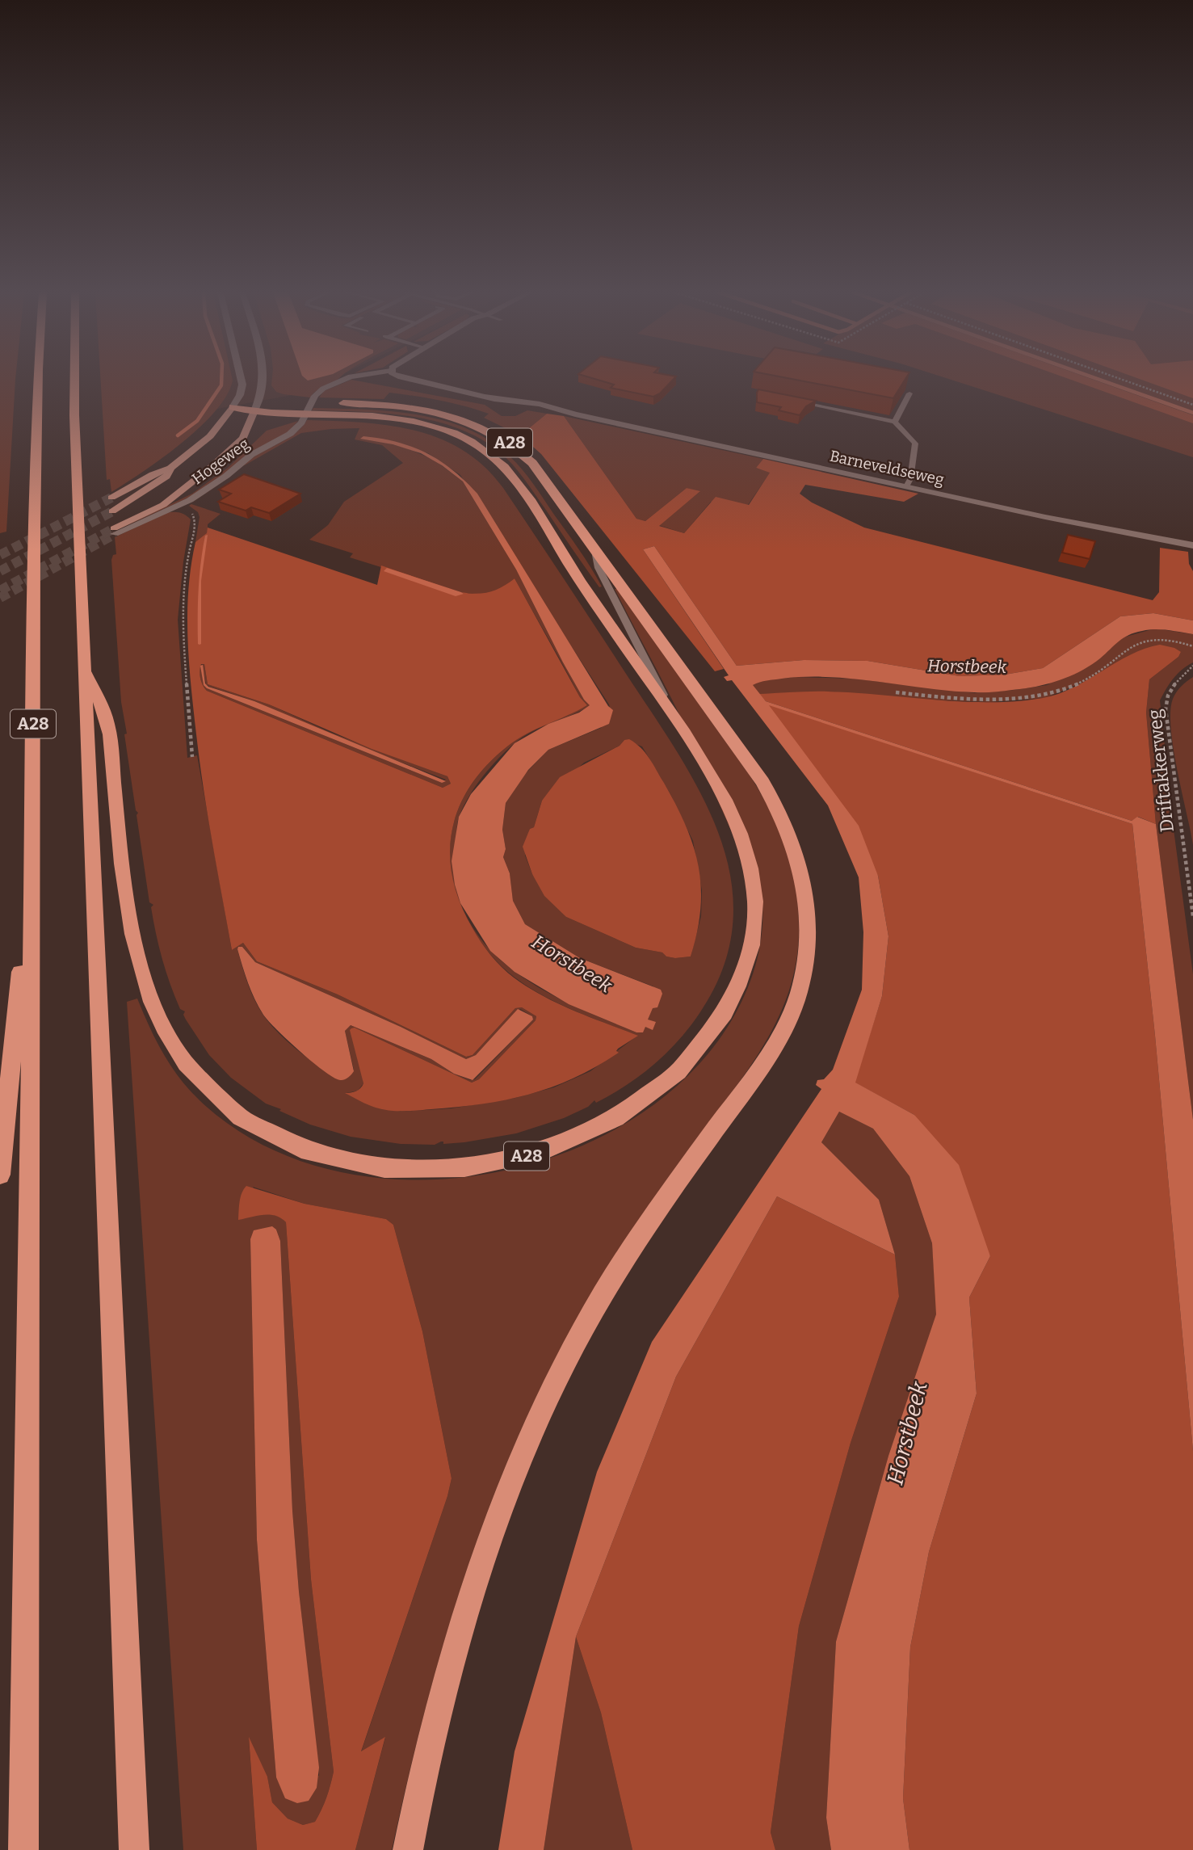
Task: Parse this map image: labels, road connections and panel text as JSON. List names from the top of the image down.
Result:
{
  "streets": {
    "highway": ["A28"],
    "main road": ["Hogeweg"],
    "street": ["Barneveldseweg"],
    "path": ["Driftakkerweg"]
  },
  "crossings": [
    ["A28", "Hogeweg"]
  ],
  "water": ["Horstbeek"]
}
